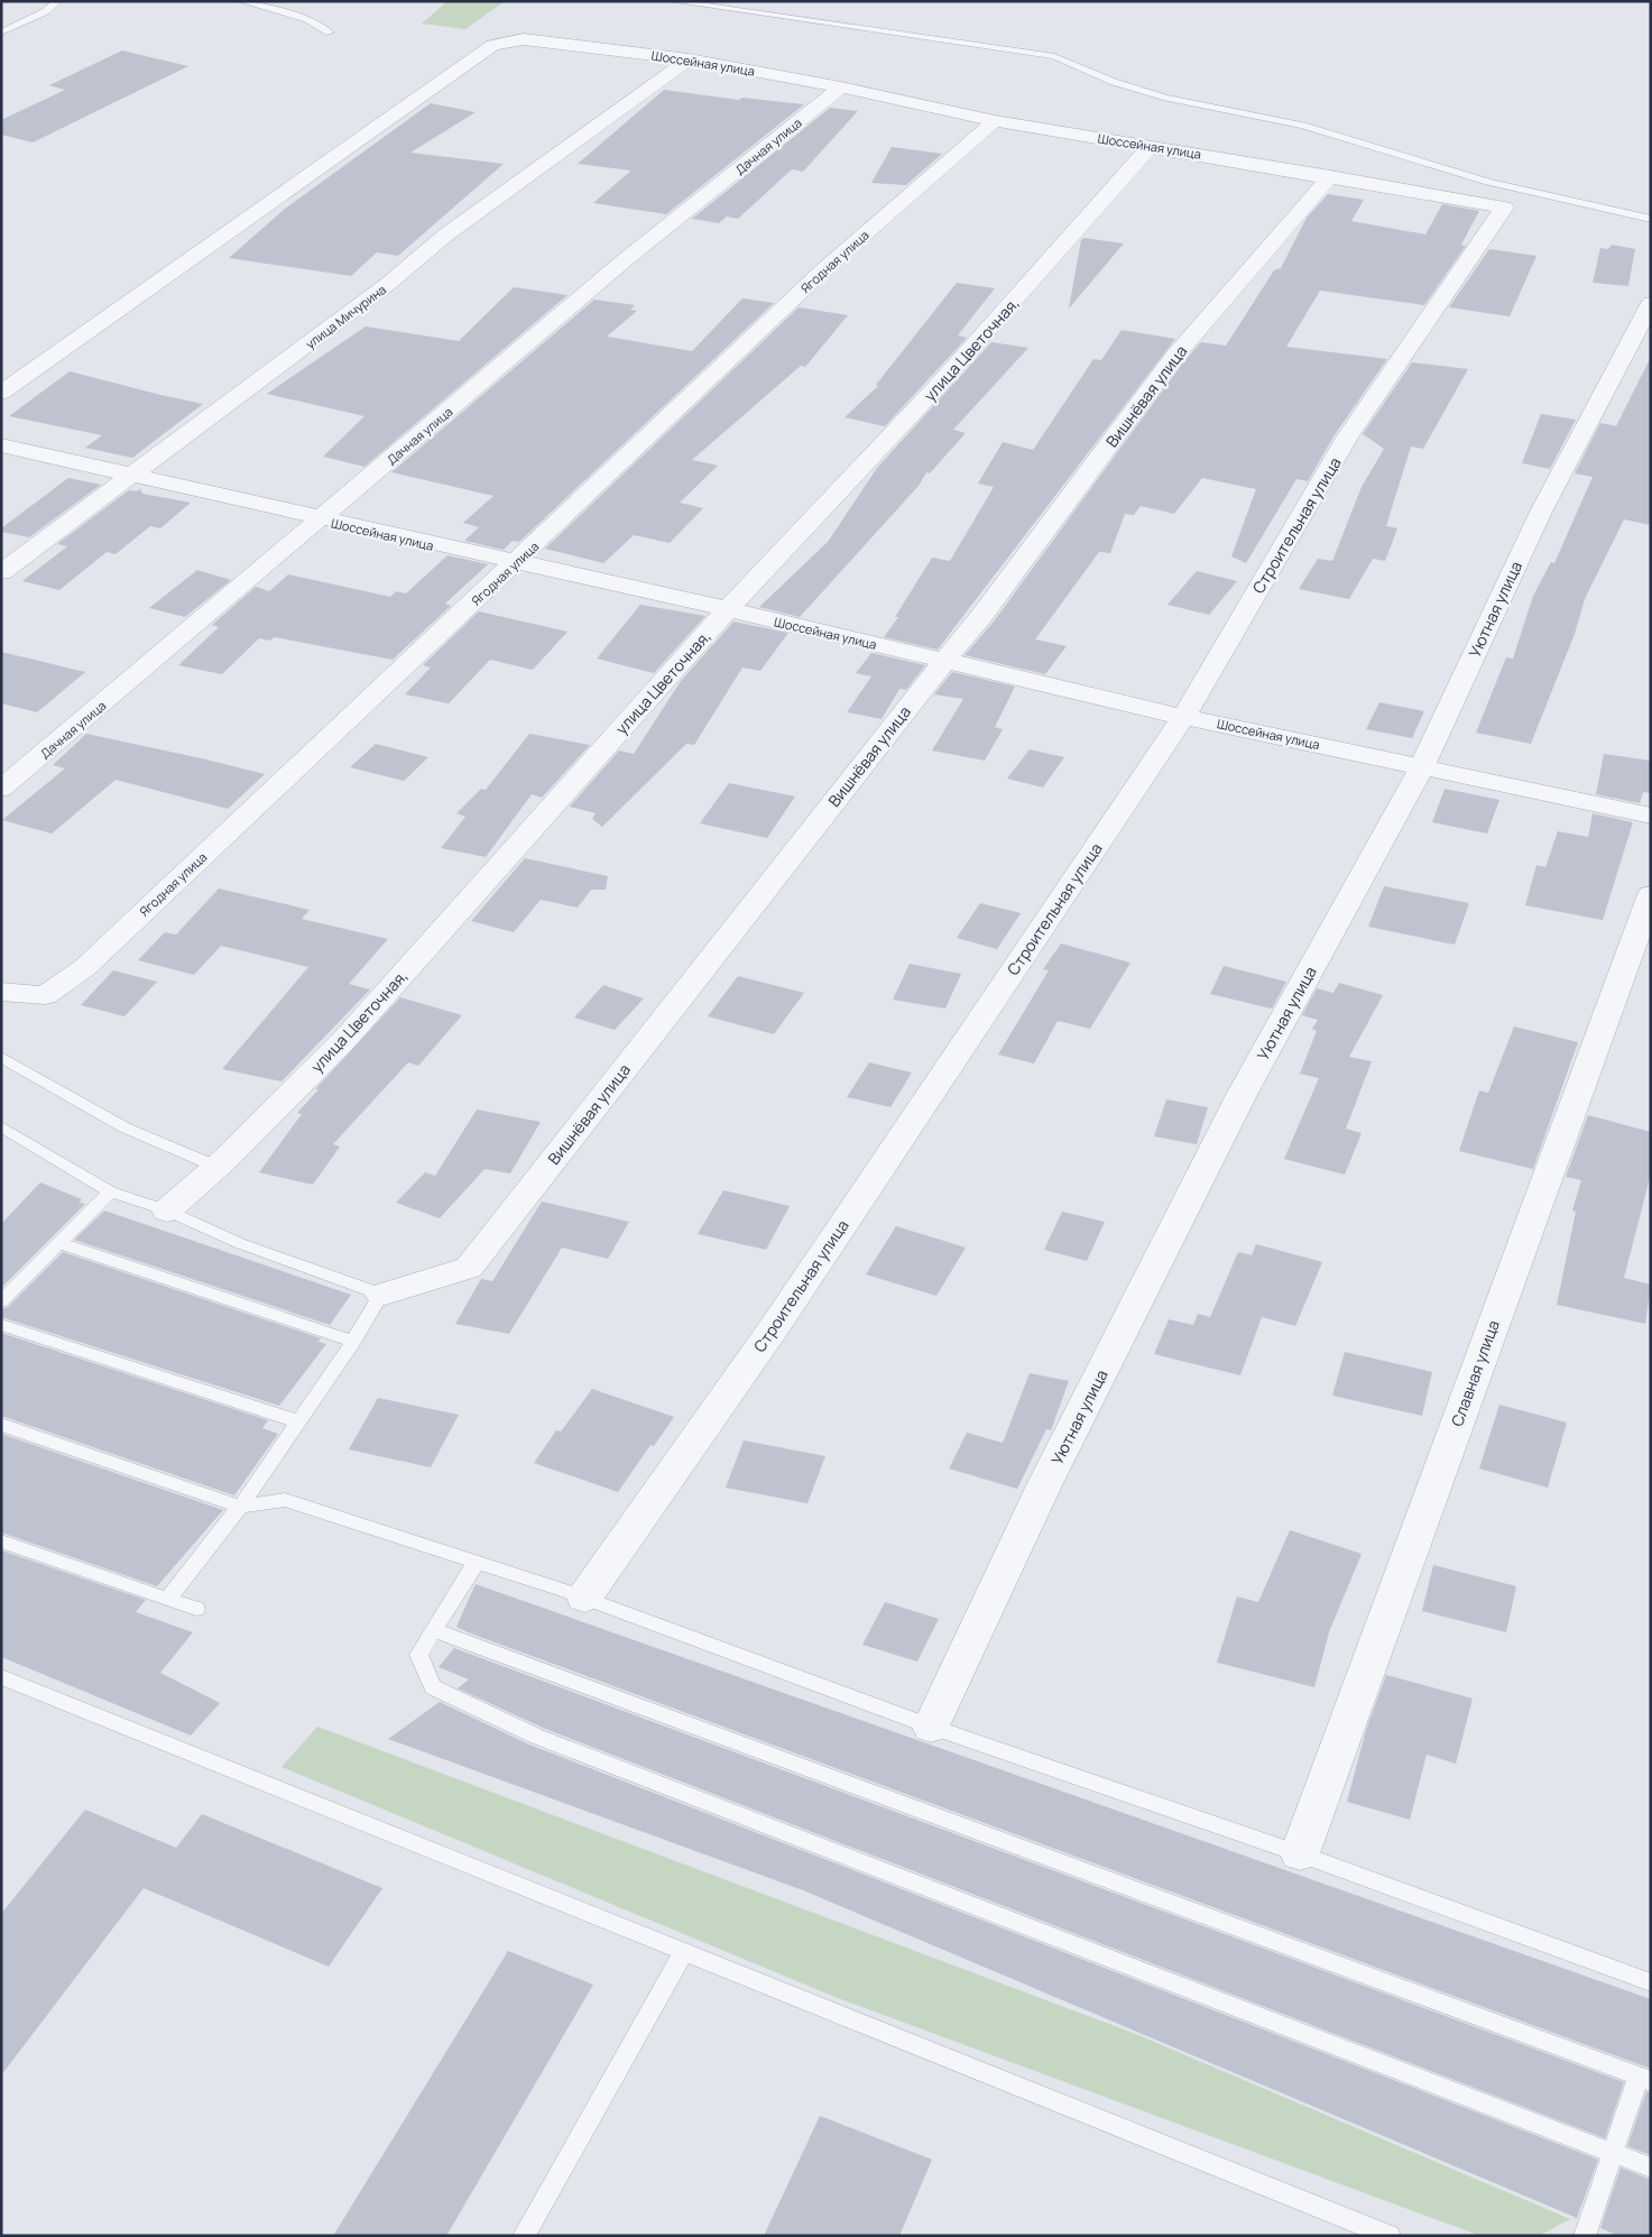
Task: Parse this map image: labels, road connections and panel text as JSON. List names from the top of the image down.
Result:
{
  "streets": {
    "street": [
      "Шоссейная улица",
      "Дачная улица",
      "Ягодная улица",
      "улица Мичурина",
      "улица Цветочная,",
      "Вишнёвая улица",
      "Строительная улица",
      "Уютная улица",
      "Славная улица"
    ]
  },
  "crossings": [
    ["Шоссейная улица", "Дачная улица"],
    ["Шоссейная улица", "Ягодная улица"],
    ["Шоссейная улица", "улица Мичурина"],
    ["Шоссейная улица", "улица Цветочная,"],
    ["Шоссейная улица", "Вишнёвая улица"],
    ["Шоссейная улица", "Строительная улица"],
    ["Шоссейная улица", "Уютная улица"]
  ]
}
